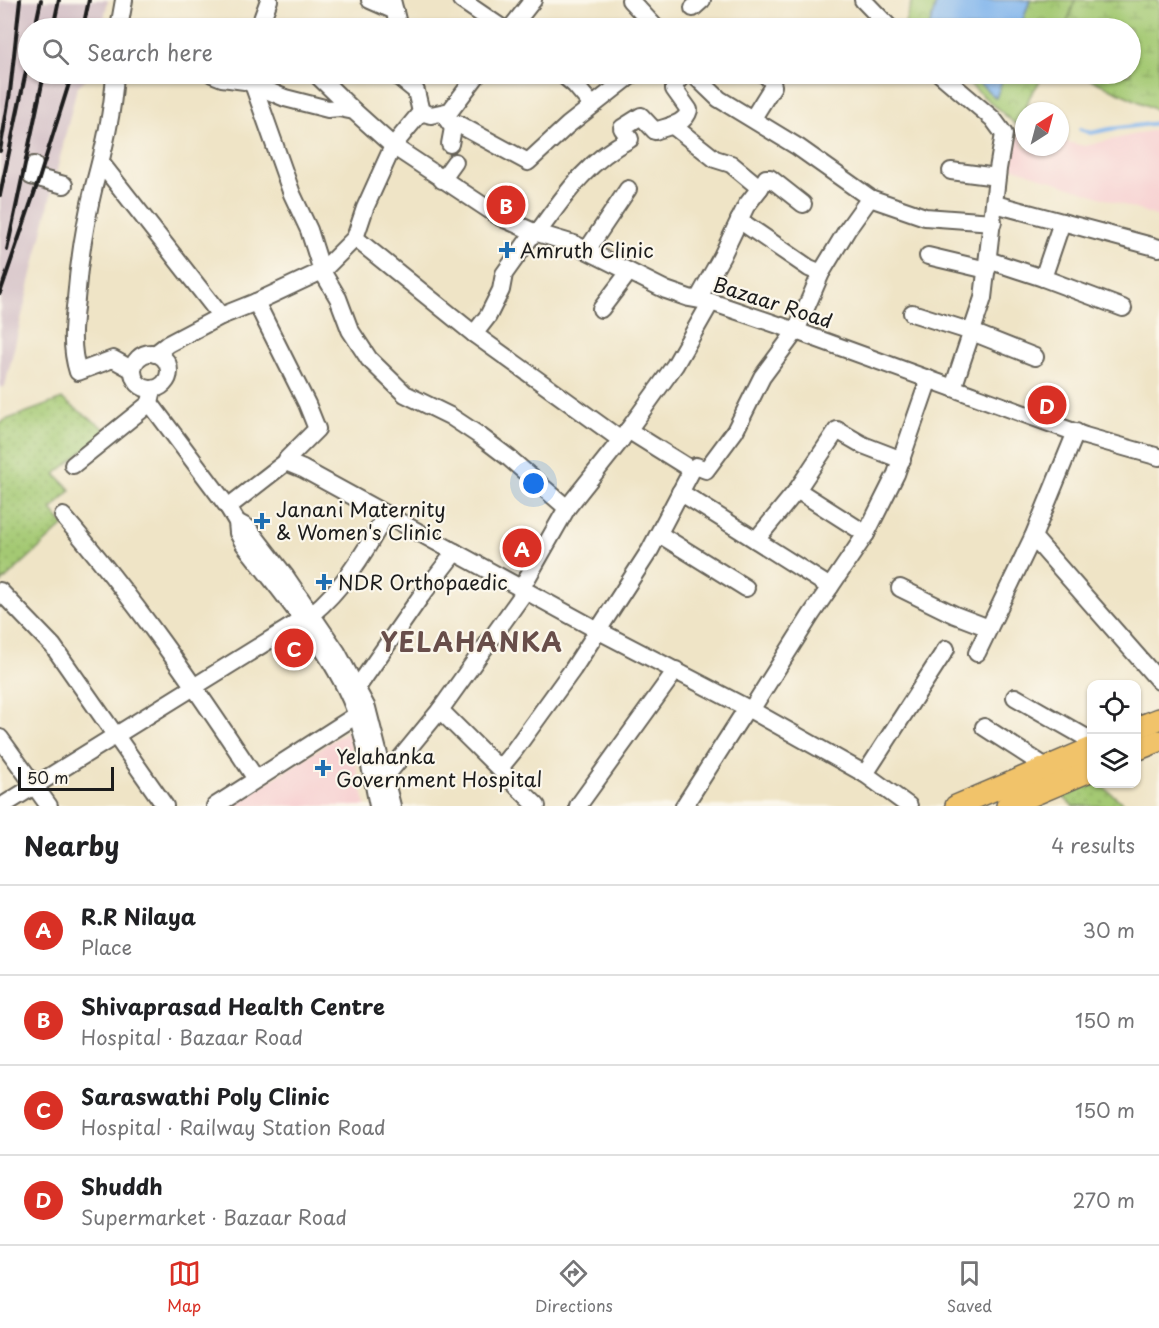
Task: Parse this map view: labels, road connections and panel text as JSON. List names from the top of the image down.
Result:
{
  "streets": {
    "street": ["Bazaar Road"]
  },
  "districts": ["YELAHANKA"],
  "places": {
    "health": [
      "Amruth Clinic",
      "Janani Maternity & Women's Clinic",
      "NDR Orthopaedic",
      "Yelahanka Government Hospital"
    ]
  },
  "scale_bar": "50 m",
  "north": "top right",
  "page": {
    "search": "Search here",
    "pins": [
      "B",
      "D",
      "A",
      "C"
    ],
    "scale": "50 m",
    "heading": ["Nearby", "4 results"],
    "list": [
      {
        "mark": "A",
        "name": "R.R Nilaya",
        "note": "Place",
        "value": "30 m"
      },
      {
        "mark": "B",
        "name": "Shivaprasad Health Centre",
        "note": "Hospital · Bazaar Road",
        "value": "150 m"
      },
      {
        "mark": "C",
        "name": "Saraswathi Poly Clinic",
        "note": "Hospital · Railway Station Road",
        "value": "150 m"
      },
      {
        "mark": "D",
        "name": "Shuddh",
        "note": "Supermarket · Bazaar Road",
        "value": "270 m"
      }
    ],
    "nav": ["Map", "Directions", "Saved"]
  }
}
